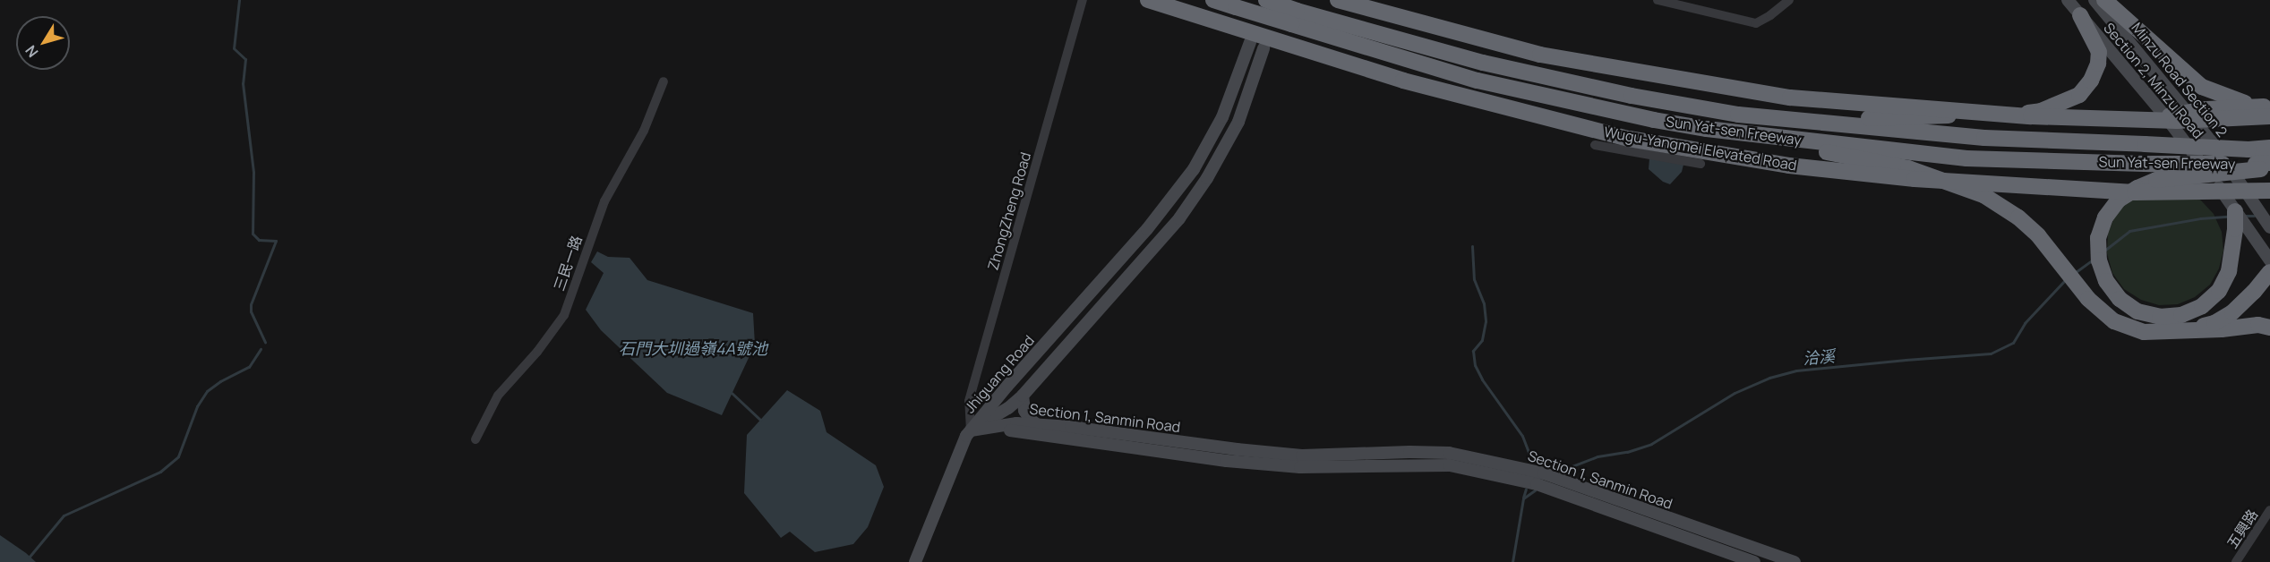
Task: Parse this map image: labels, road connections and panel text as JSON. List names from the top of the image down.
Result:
{
  "streets": {
    "highway": ["Sun Yat-sen Freeway", "Wugu-Yangmei Elevated Road"],
    "main road": [
      "Minzu Road Section 2",
      "Section 2, Minzu Road",
      "Jhiguang Road",
      "Section 1, Sanmin Road"
    ],
    "street": ["ZhongZheng Road", "三民一路", "五興路"]
  },
  "crossings": [
    ["ZhongZheng Road", "Jhiguang Road"],
    ["ZhongZheng Road", "Section 1, Sanmin Road"],
    ["Jhiguang Road", "Section 1, Sanmin Road"]
  ],
  "water": ["石門大圳過嶺4A號池", "洽溪"],
  "north": "bottom left"
}
